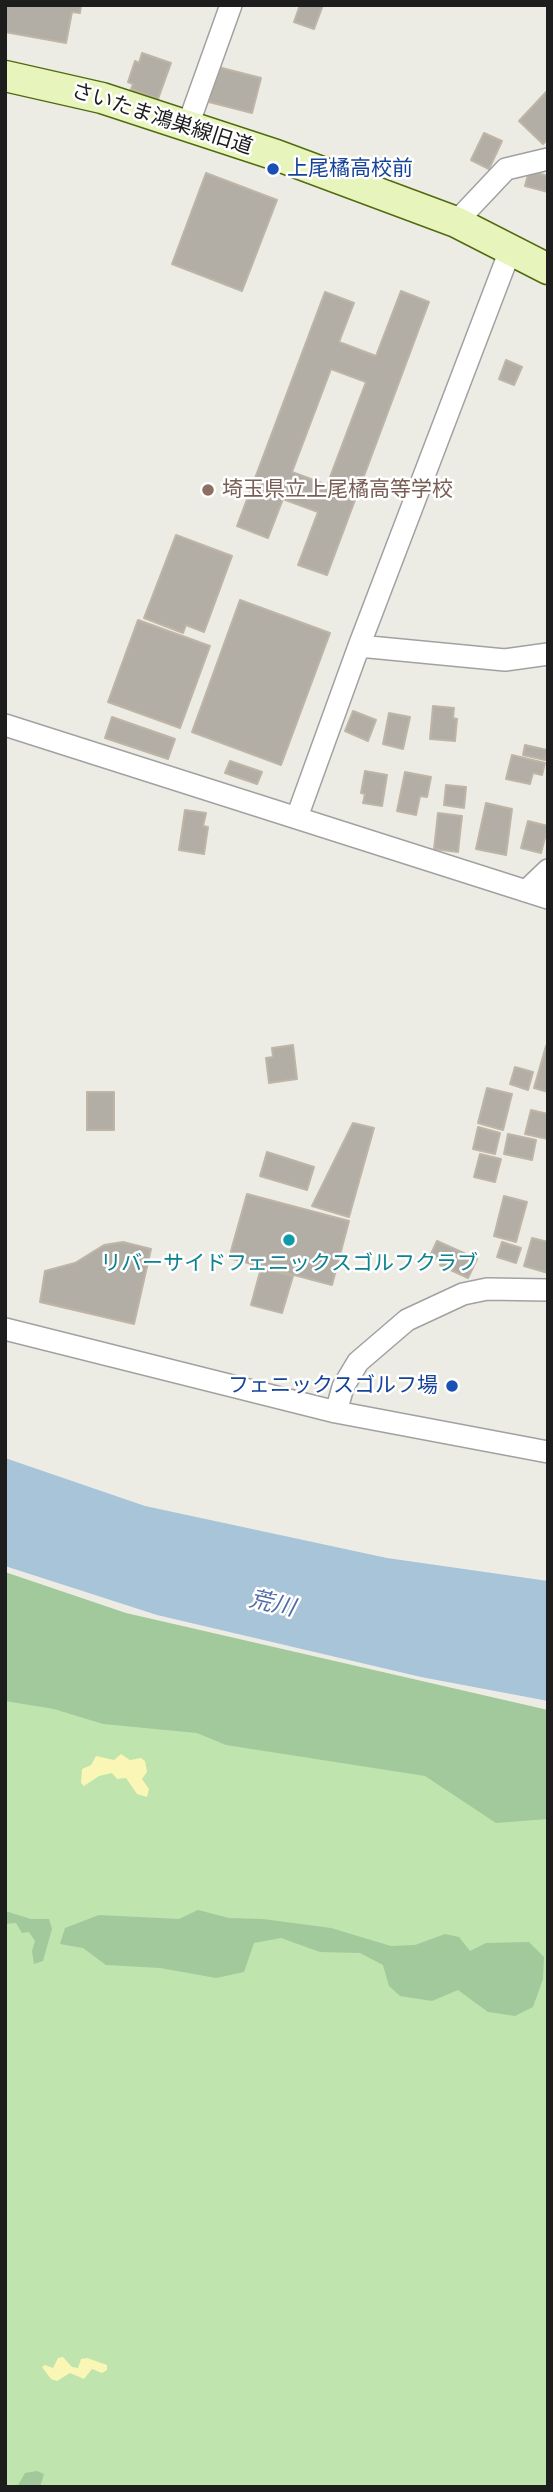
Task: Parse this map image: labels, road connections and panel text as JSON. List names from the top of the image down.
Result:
{
  "streets": {
    "street": ["さいたま鴻巣線旧道"]
  },
  "water": ["荒川"],
  "places": [
    "上尾橘高校前",
    "埼玉県立上尾橘高等学校",
    "リバーサイドフェニックスゴルフクラブ",
    "フェニックスゴルフ場"
  ]
}
